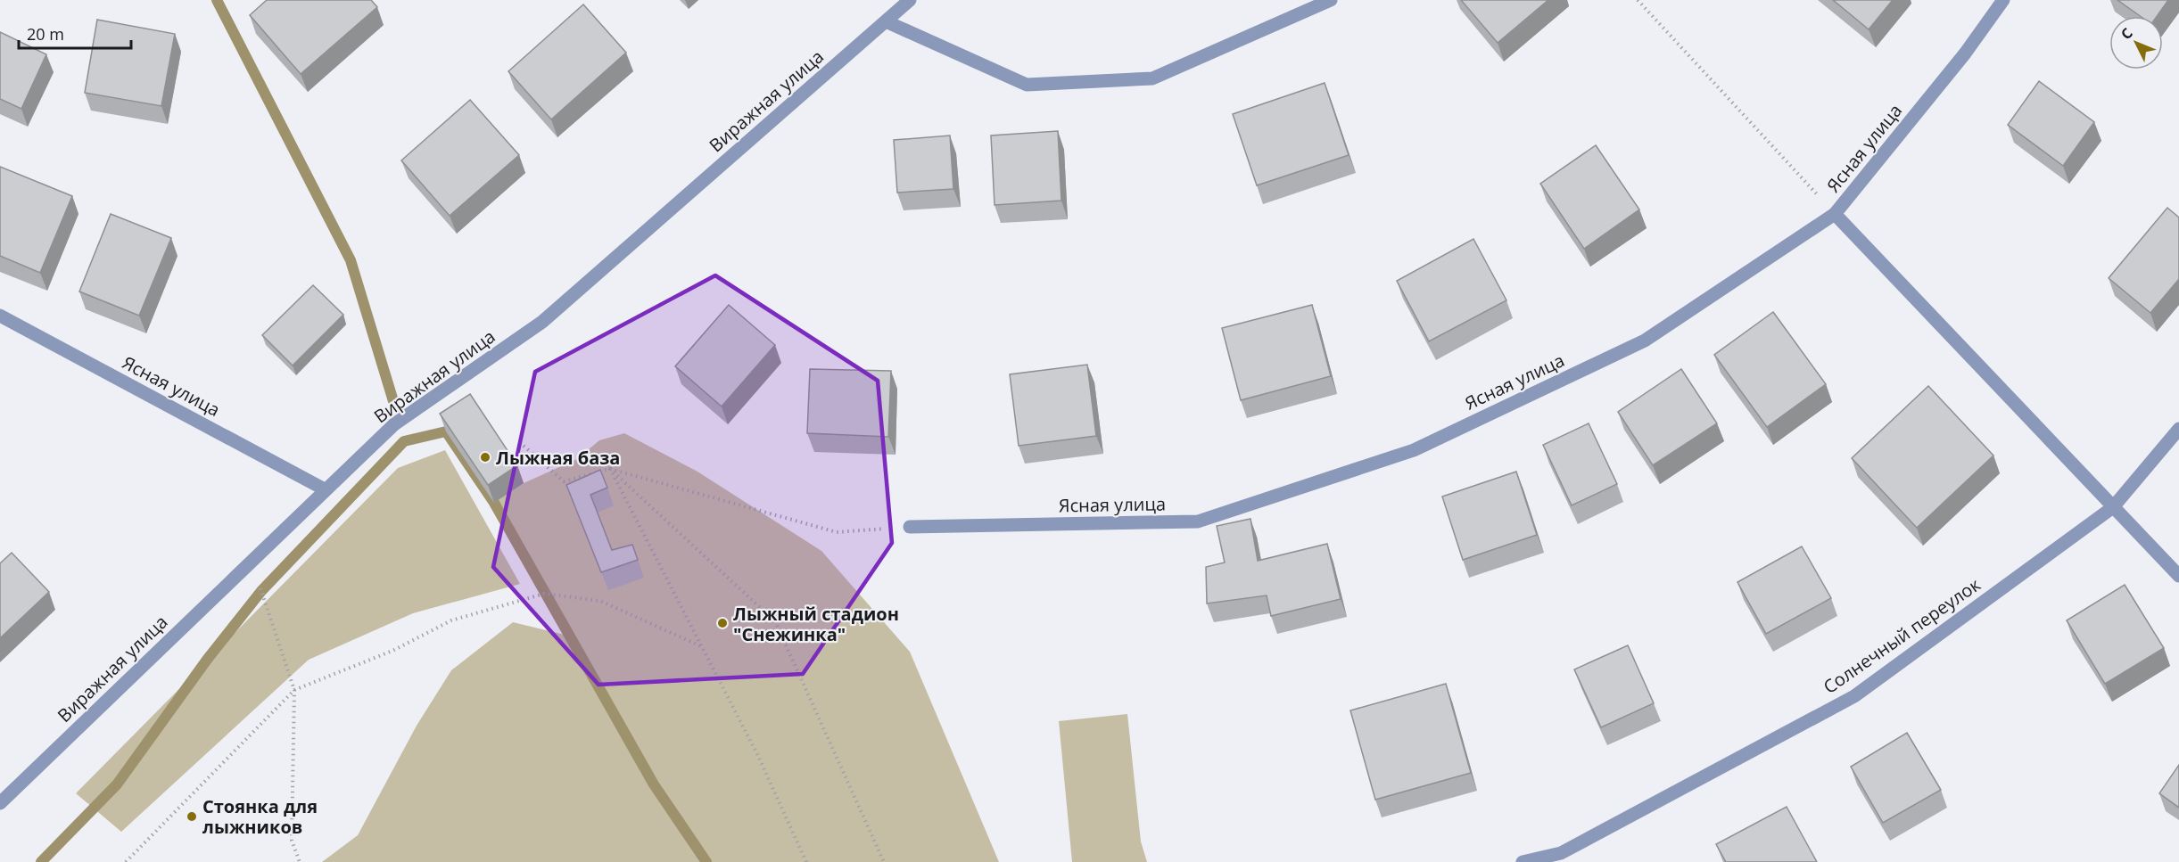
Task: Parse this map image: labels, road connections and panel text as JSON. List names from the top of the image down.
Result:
{
  "streets": {
    "street": ["Виражная улица", "Ясная улица", "Солнечный переулок"]
  },
  "crossings": [
    ["Виражная улица", "Ясная улица"]
  ],
  "places": ["Лыжная база", "Лыжный стадион \"Снежинка\"", "Стоянка для лыжников"],
  "scale_bar": "20 m",
  "north": "top left"
}
